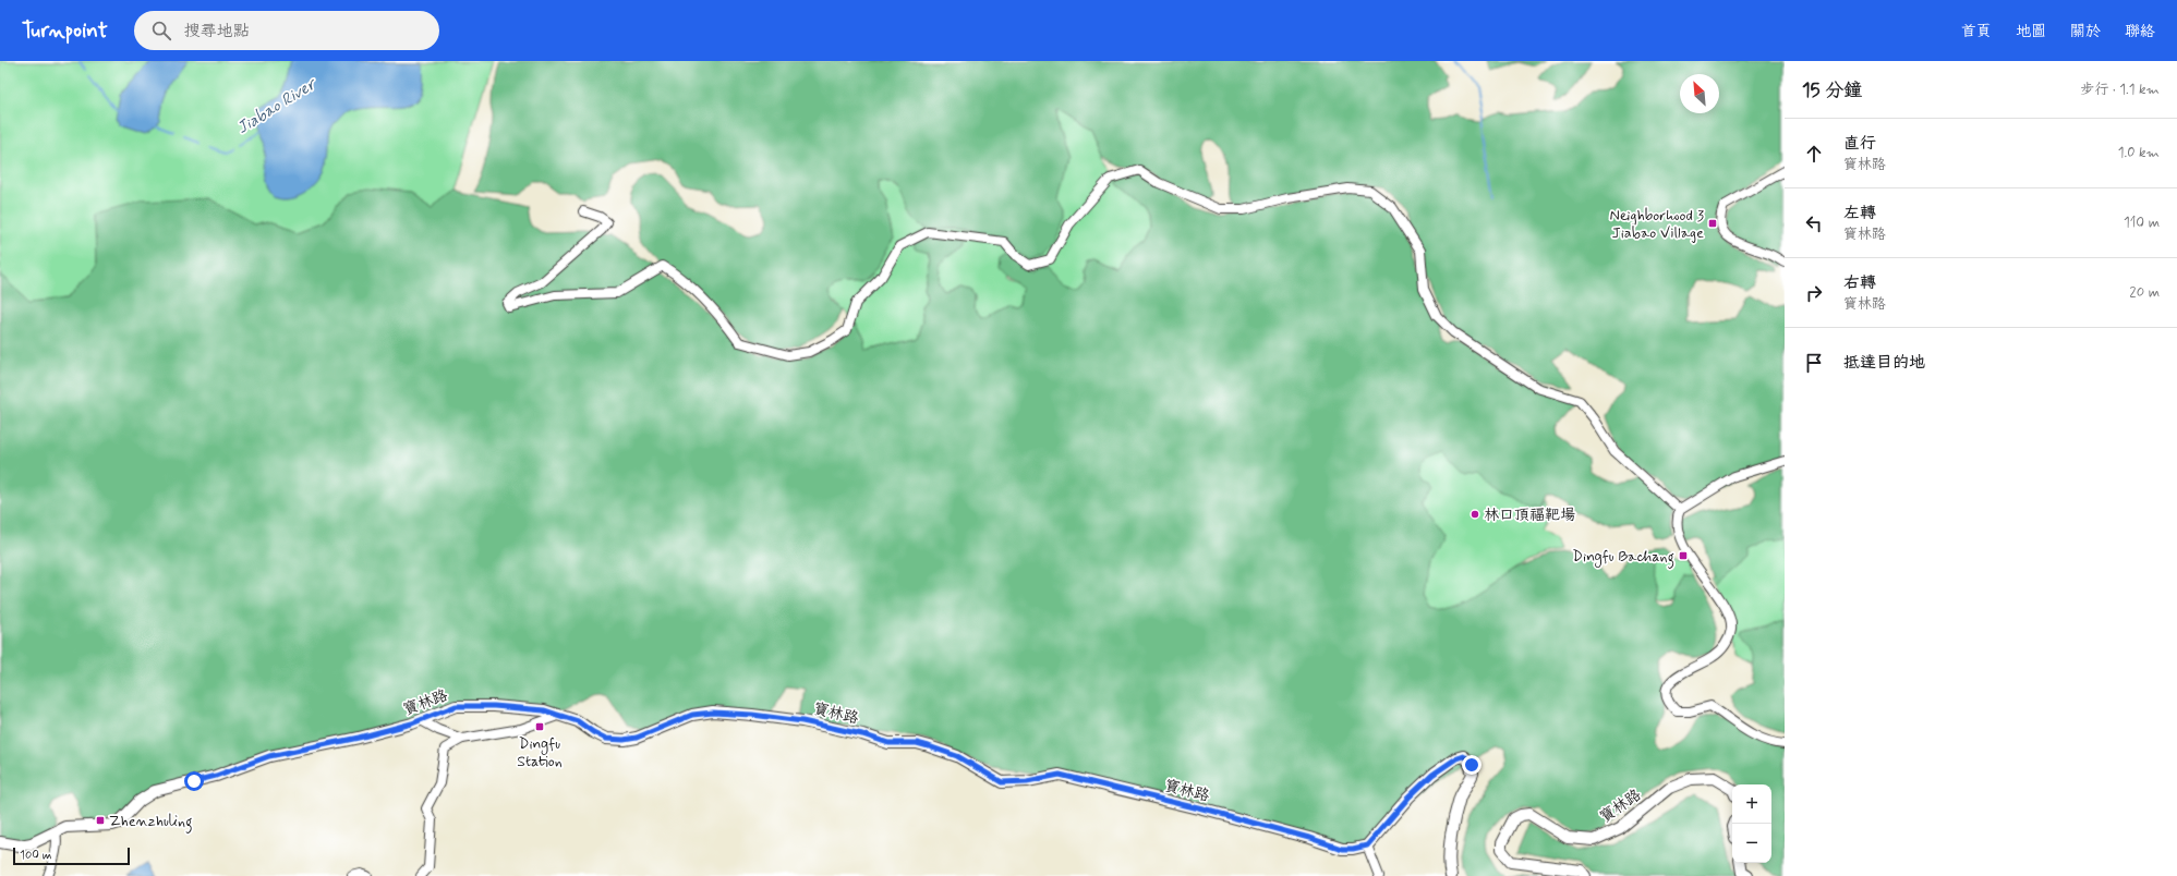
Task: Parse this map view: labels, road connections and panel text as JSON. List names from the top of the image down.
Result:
{
  "streets": {
    "main road": ["寶林路"]
  },
  "water": ["Jiabao River"],
  "places": {
    "transit": [
      "Neighborhood 3 Jiabao Village",
      "Dingfu Bachang",
      "Dingfu Station",
      "Zhenzhuling"
    ],
    "other": ["林口頂福靶場"]
  },
  "scale_bar": "100 m",
  "north": "top left",
  "page": {
    "header": "Turnpoint",
    "search": "搜尋地點",
    "nav": [
      "首頁",
      "地圖",
      "關於",
      "聯絡"
    ],
    "heading": ["15 分鐘", "步行 · 1.1 km"],
    "list": [
      ["直行", "寶林路", "1.0 km"],
      ["左轉", "寶林路", "110 m"],
      ["右轉", "寶林路", "20 m"],
      "抵達目的地"
    ],
    "map_buttons": ["+", "−"],
    "scale": "100 m"
  }
}
